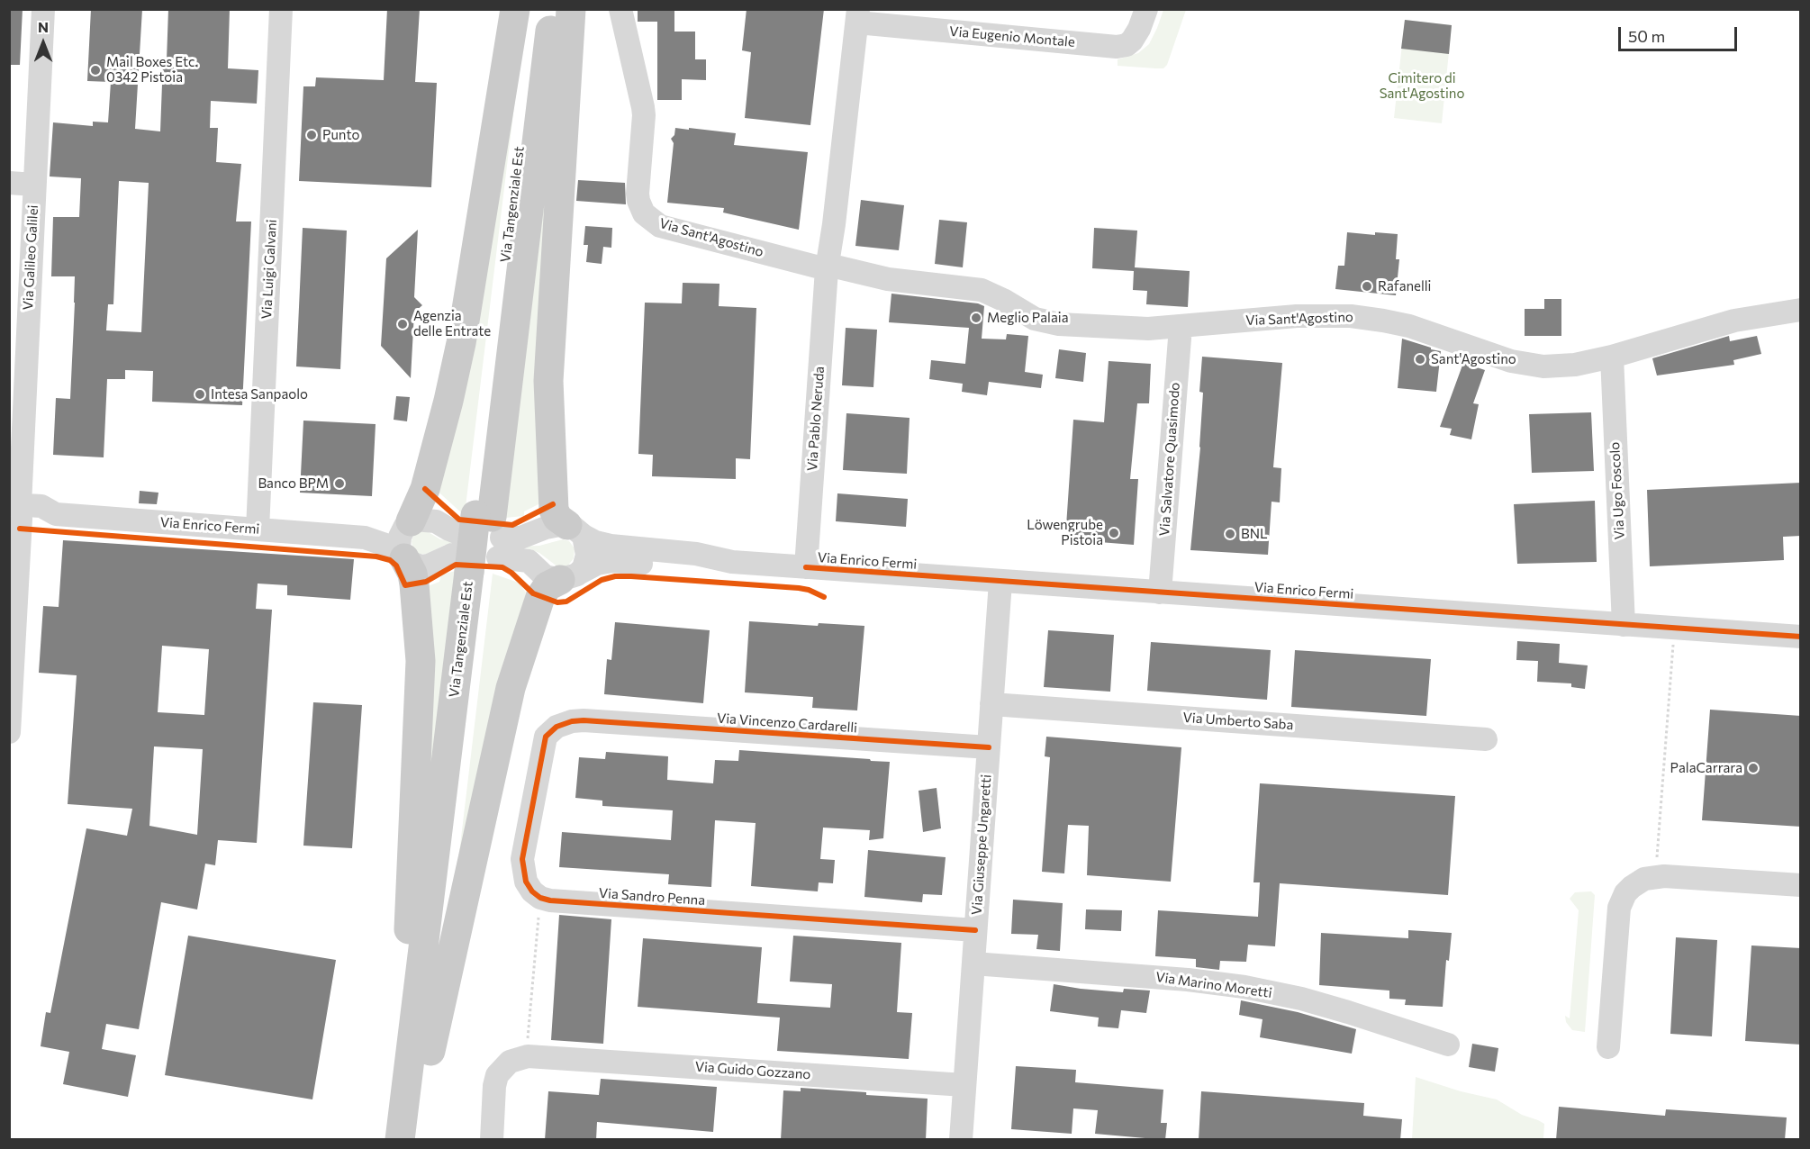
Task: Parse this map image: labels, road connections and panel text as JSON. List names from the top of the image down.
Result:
{
  "streets": {
    "main road": ["Via Tangenziale Est"],
    "street": [
      "Via Eugenio Montale",
      "Via Sant'Agostino",
      "Via Galileo Galilei",
      "Via Luigi Galvani",
      "Via Pablo Neruda",
      "Via Salvatore Quasimodo",
      "Via Ugo Foscolo",
      "Via Enrico Fermi",
      "Via Umberto Saba",
      "Via Vincenzo Cardarelli",
      "Via Giuseppe Ungaretti",
      "Via Sandro Penna",
      "Via Marino Moretti",
      "Via Guido Gozzano"
    ]
  },
  "crossings": [
    ["Via Eugenio Montale", "Via Sant'Agostino"],
    ["Via Eugenio Montale", "Via Pablo Neruda"],
    ["Via Tangenziale Est", "Via Enrico Fermi"],
    ["Via Sant'Agostino", "Via Pablo Neruda"],
    ["Via Sant'Agostino", "Via Salvatore Quasimodo"],
    ["Via Sant'Agostino", "Via Ugo Foscolo"],
    ["Via Galileo Galilei", "Via Enrico Fermi"],
    ["Via Luigi Galvani", "Via Enrico Fermi"],
    ["Via Pablo Neruda", "Via Enrico Fermi"],
    ["Via Salvatore Quasimodo", "Via Enrico Fermi"],
    ["Via Ugo Foscolo", "Via Enrico Fermi"],
    ["Via Enrico Fermi", "Via Giuseppe Ungaretti"],
    ["Via Umberto Saba", "Via Giuseppe Ungaretti"],
    ["Via Vincenzo Cardarelli", "Via Giuseppe Ungaretti"],
    ["Via Vincenzo Cardarelli", "Via Sandro Penna"],
    ["Via Giuseppe Ungaretti", "Via Sandro Penna"],
    ["Via Giuseppe Ungaretti", "Via Marino Moretti"],
    ["Via Giuseppe Ungaretti", "Via Guido Gozzano"]
  ],
  "parks": ["Cimitero di Sant'Agostino"],
  "places": [
    "Mail Boxes Etc. 0342 Pistoia",
    "Punto",
    "Rafanelli",
    "Meglio Palaia",
    "Agenzia delle Entrate",
    "Sant'Agostino",
    "Intesa Sanpaolo",
    "Banco BPM",
    "Löwengrube Pistoia",
    "BNL",
    "PalaCarrara"
  ],
  "scale_bar": "50 m",
  "north": "top"
}
